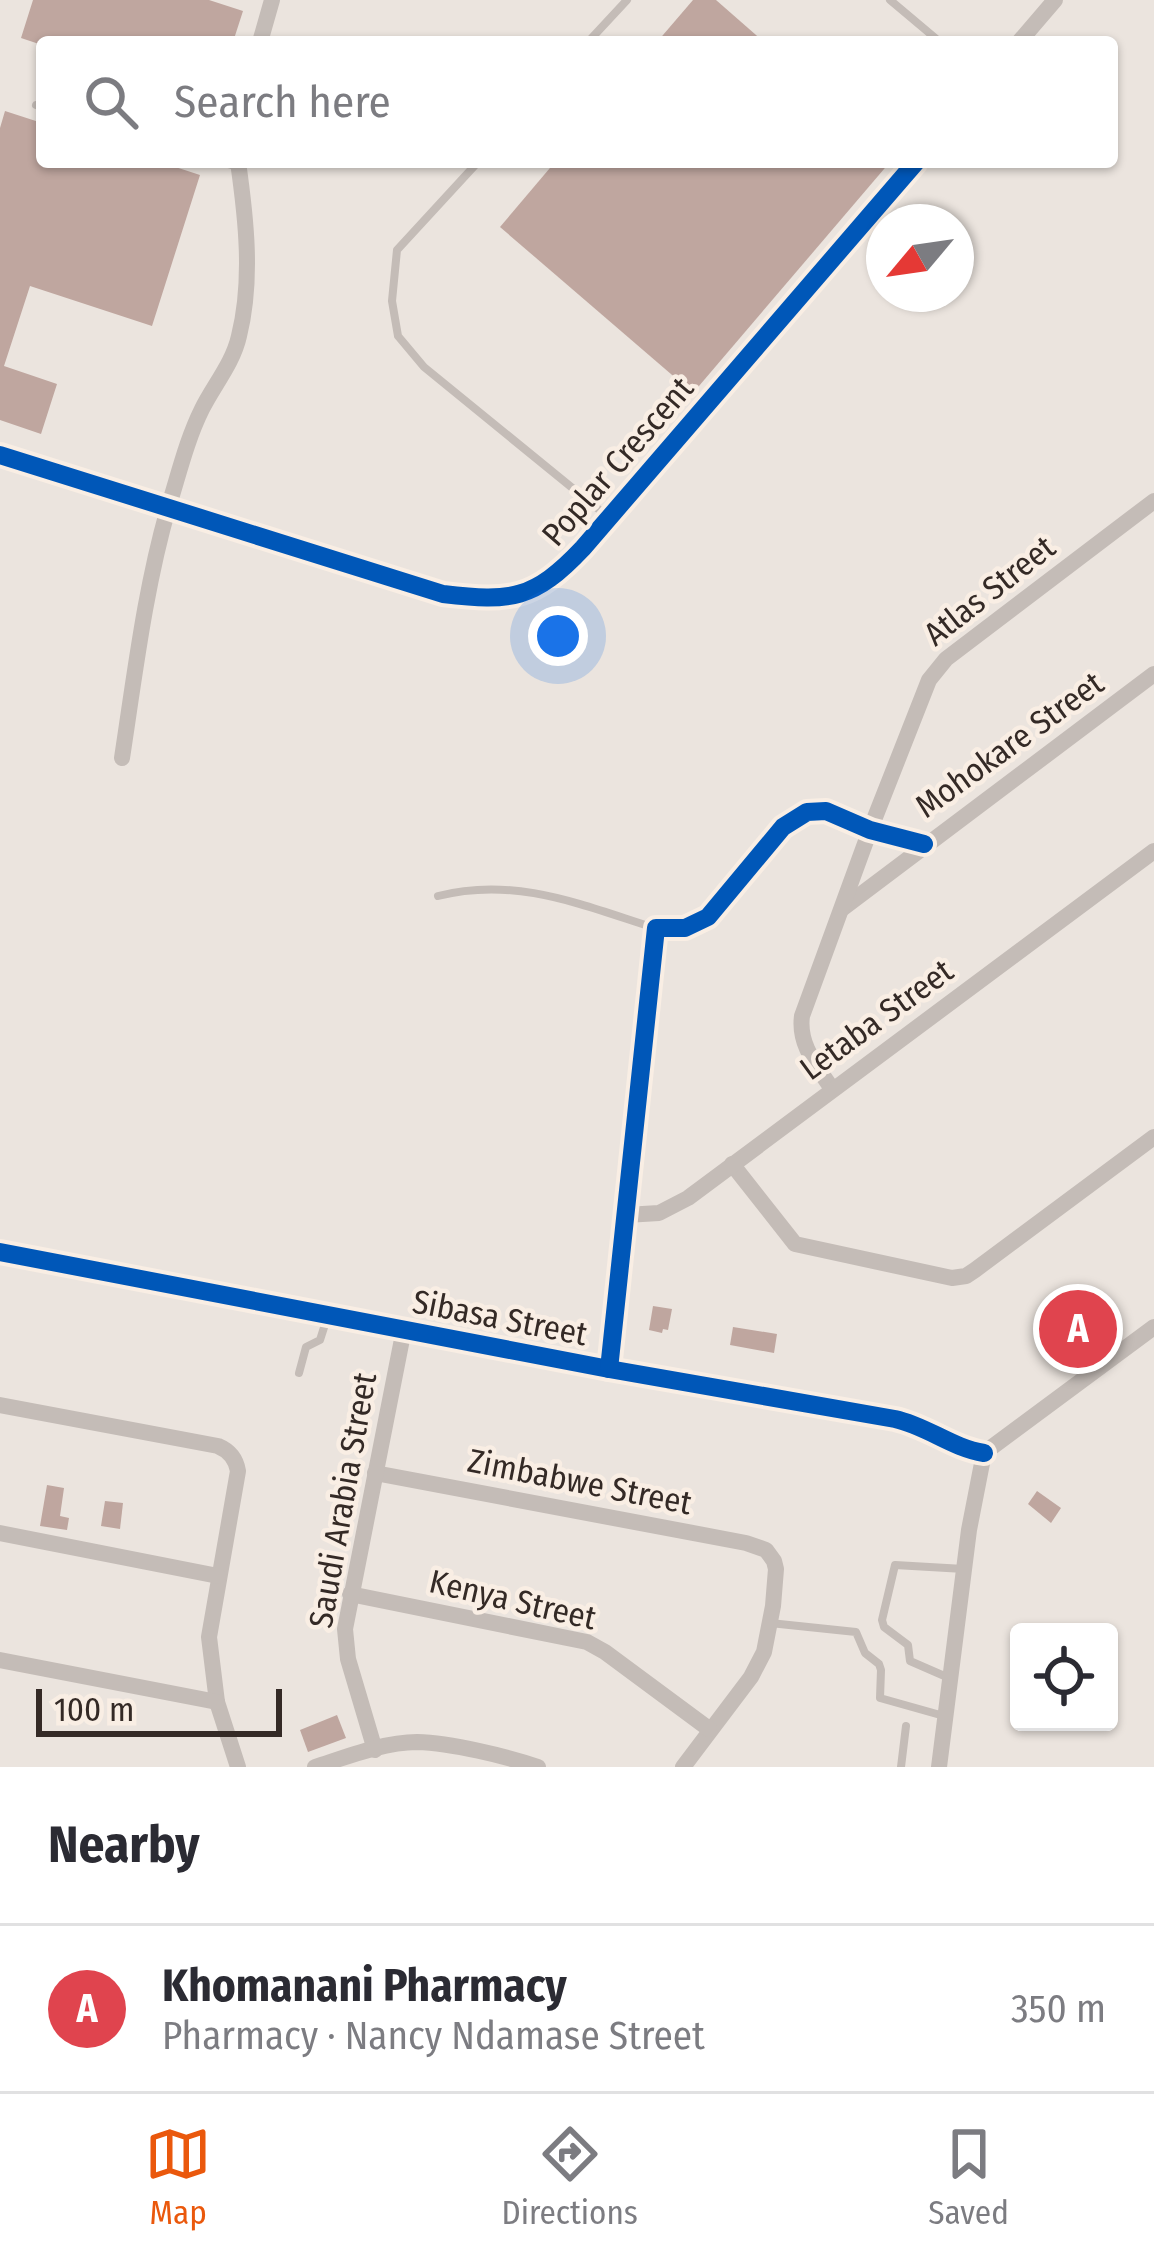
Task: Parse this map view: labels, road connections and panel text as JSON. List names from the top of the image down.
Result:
{
  "streets": {
    "street": [
      "Poplar Crescent",
      "Atlas Street",
      "Mohokare Street",
      "Letaba Street",
      "Sibasa Street",
      "Zimbabwe Street",
      "Saudi Arabia Street",
      "Kenya Street"
    ]
  },
  "crossings": [
    ["Atlas Street", "Mohokare Street"],
    ["Atlas Street", "Letaba Street"],
    ["Sibasa Street", "Saudi Arabia Street"],
    ["Zimbabwe Street", "Saudi Arabia Street"],
    ["Saudi Arabia Street", "Kenya Street"]
  ],
  "scale_bar": "100 m",
  "north": "bottom left",
  "page": {
    "search": "Search here",
    "pins": "A",
    "scale": "100 m",
    "heading": "Nearby",
    "list": [
      {
        "mark": "A",
        "name": "Khomanani Pharmacy",
        "note": "Pharmacy · Nancy Ndamase Street",
        "value": "350 m"
      }
    ],
    "nav": ["Map", "Directions", "Saved"]
  }
}
